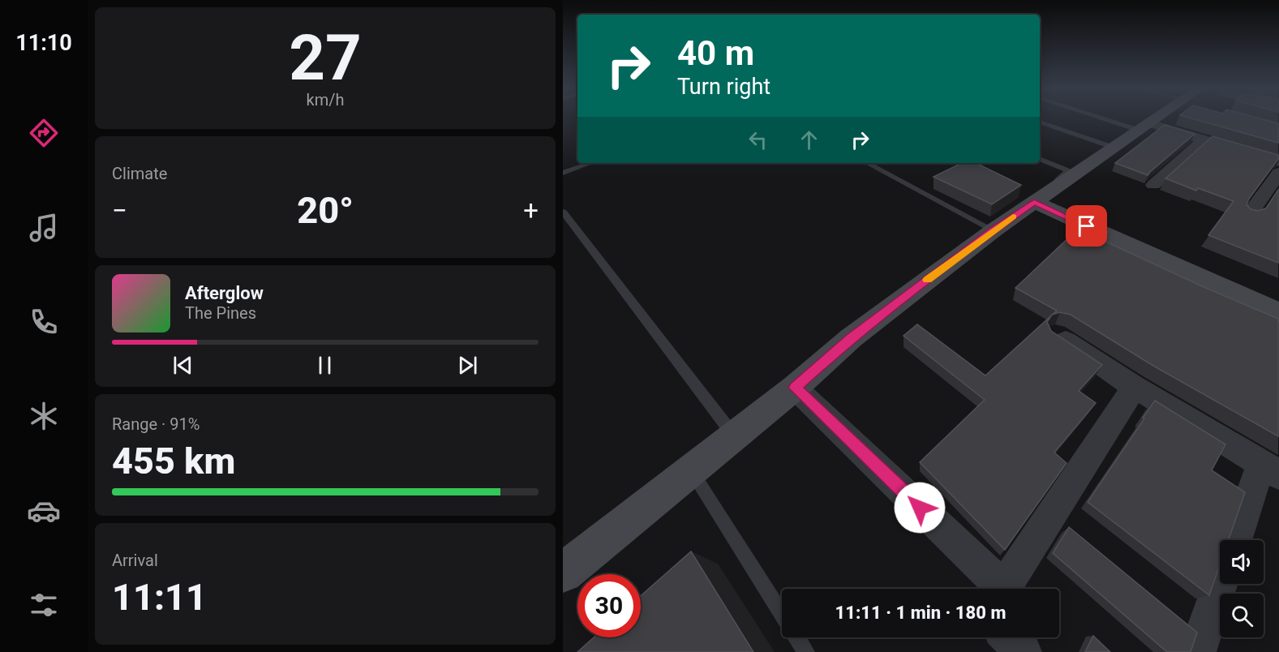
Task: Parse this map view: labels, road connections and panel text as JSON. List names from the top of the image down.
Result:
{
  "page": {
    "tabs": "11:10",
    "tile": [
      ["27", "km/h"],
      "Climate",
      ["Range · 91%", "455 km"],
      ["Arrival", "11:11"]
    ],
    "turn": ["40 m", "Turn right"],
    "heat": ["−", "20°", "+"],
    "song": ["Afterglow", "The Pines"],
    "limit": "30",
    "trip": "11:11 · 1 min · 180 m"
  }
}
